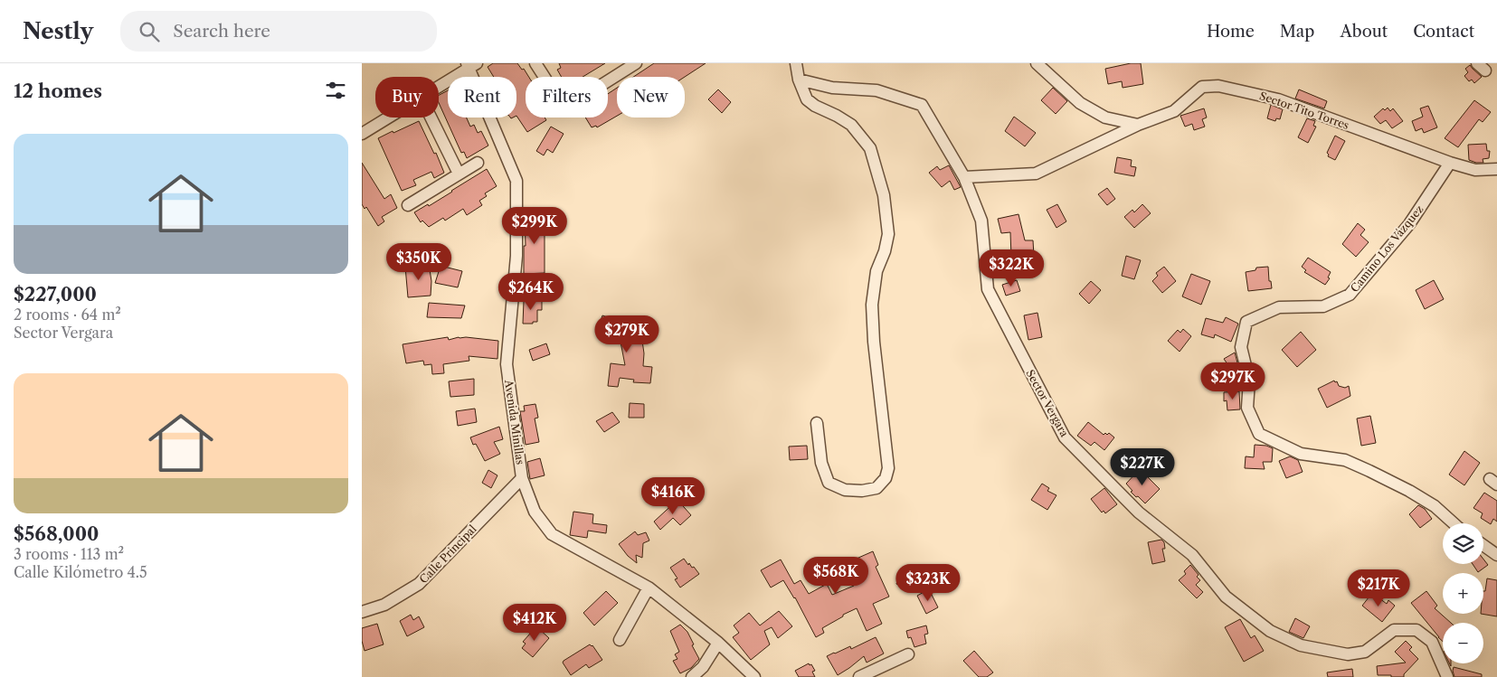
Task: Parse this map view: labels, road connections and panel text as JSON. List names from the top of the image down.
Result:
{
  "streets": {
    "street": [
      "Sector Tito Torres",
      "Camino Los Vázquez",
      "Sector Vergara",
      "Avenida Minillas",
      "Calle Principal"
    ]
  },
  "crossings": [
    ["Sector Tito Torres", "Camino Los Vázquez"],
    ["Sector Tito Torres", "Sector Vergara"],
    ["Avenida Minillas", "Calle Principal"]
  ],
  "page": {
    "header": "Nestly",
    "search": "Search here",
    "nav": [
      "Home",
      "Map",
      "About",
      "Contact"
    ],
    "heading": "12 homes",
    "chip": [
      "Buy",
      "Rent",
      "Filters",
      "New"
    ],
    "list": [
      {
        "name": "$227,000",
        "note": "2 rooms · 64 m² · Sector Vergara"
      },
      {
        "name": "$568,000",
        "note": "3 rooms · 113 m² · Calle Kilómetro 4.5"
      }
    ],
    "price": [
      "$299K",
      "$350K",
      "$322K",
      "$264K",
      "$279K",
      "$297K",
      "$227K",
      "$416K",
      "$568K",
      "$323K",
      "$217K",
      "$412K"
    ],
    "map_buttons": ["+", "−"]
  }
}
